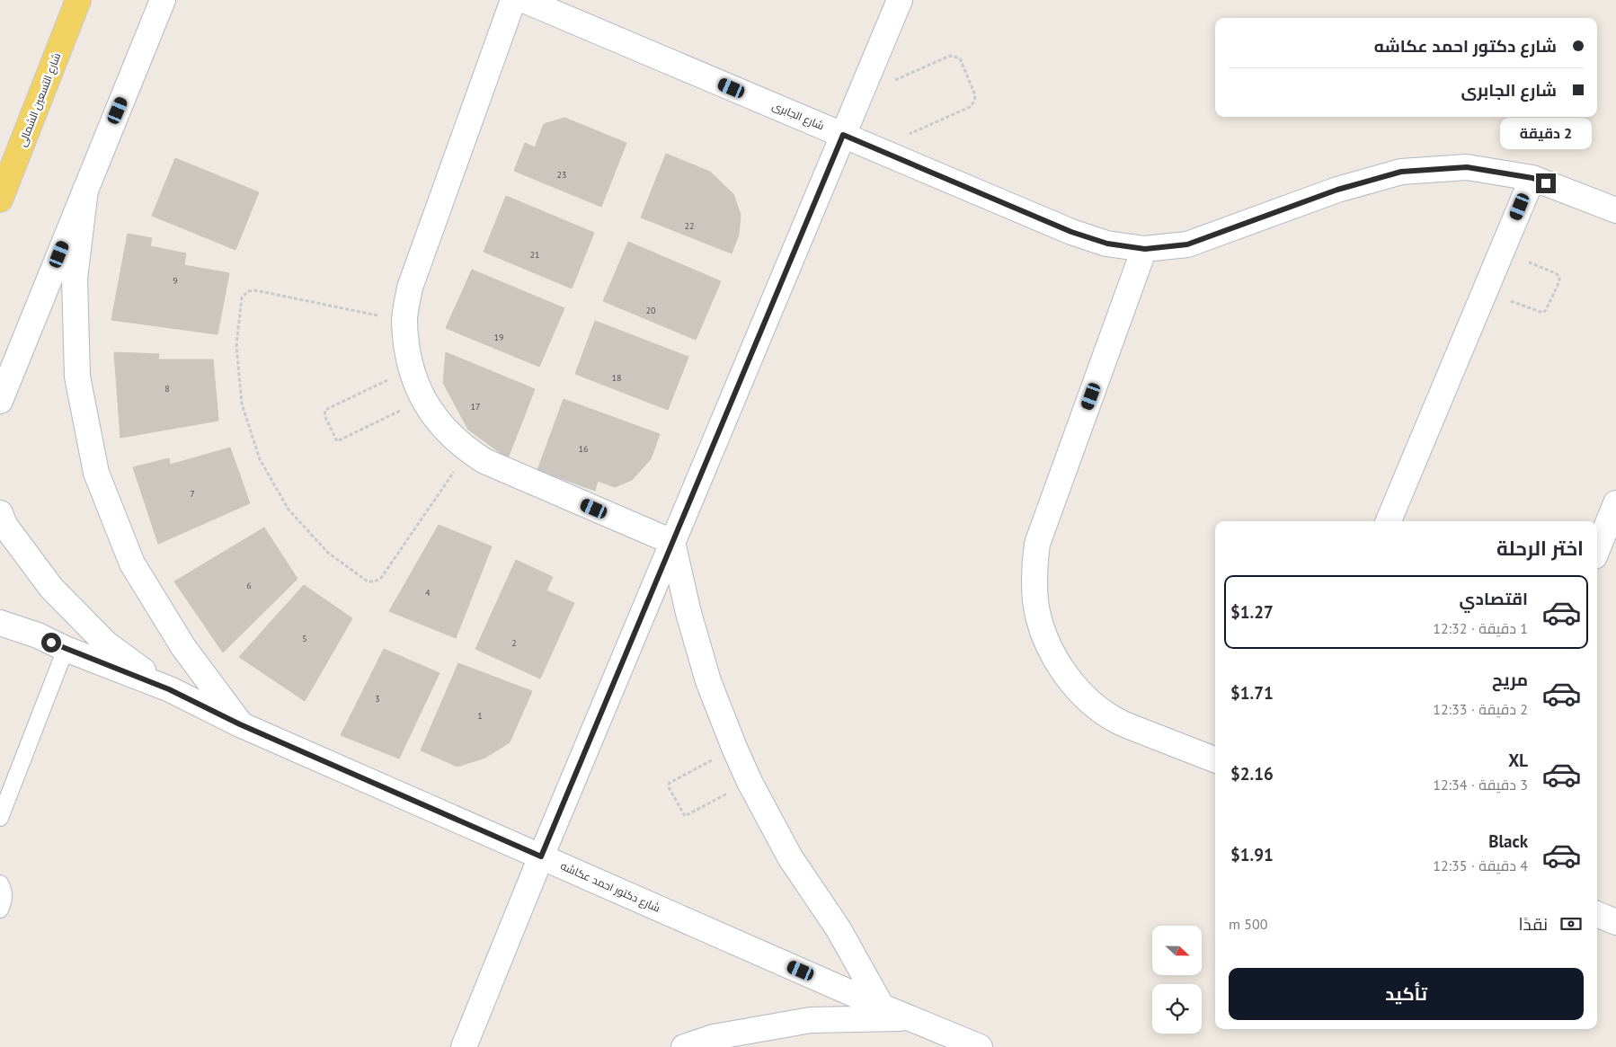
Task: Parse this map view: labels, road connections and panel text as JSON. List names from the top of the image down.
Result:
{
  "streets": {
    "main road": ["شارع التسعين الشمالى"],
    "street": ["شارع الجابرى", "شارع دكتور احمد عكاشه"]
  },
  "house_numbers": [
    "23",
    "22",
    "21",
    "9",
    "20",
    "19",
    "18",
    "8",
    "17",
    "16",
    "7",
    "6",
    "4",
    "5",
    "2",
    "3",
    "1"
  ],
  "north": "right",
  "page": {
    "banner": ["شارع دكتور احمد عكاشه", "شارع الجابرى"],
    "bubble": "2 دقيقة",
    "heading": "اختر الرحلة",
    "list": [
      {
        "name": "اقتصادي",
        "note": "1 دقيقة · 12:32",
        "value": "$1.27"
      },
      {
        "name": "مريح",
        "note": "2 دقيقة · 12:33",
        "value": "$1.71"
      },
      {
        "name": "XL",
        "note": "3 دقيقة · 12:34",
        "value": "$2.16"
      },
      {
        "name": "Black",
        "note": "4 دقيقة · 12:35",
        "value": "$1.91"
      }
    ],
    "pay": ["نقدًا", "500 m"],
    "buttons": "تأكيد"
  }
}
